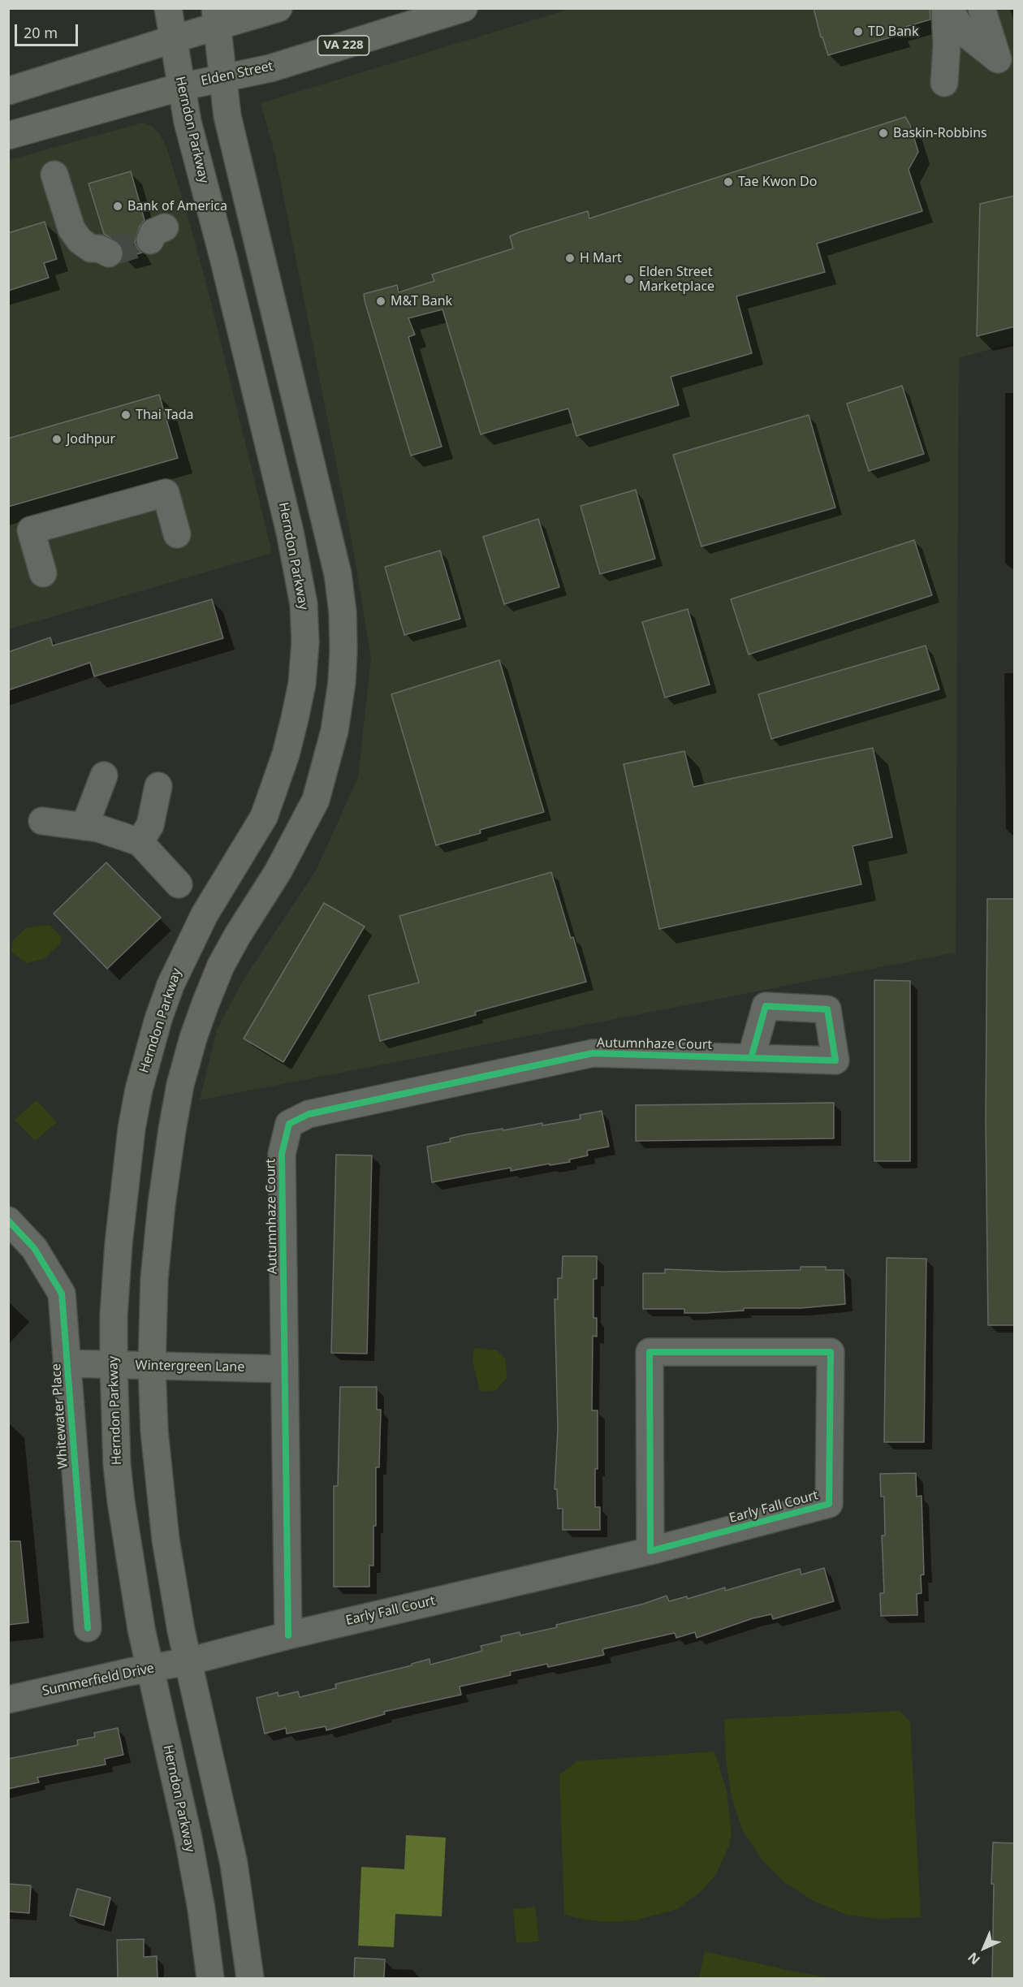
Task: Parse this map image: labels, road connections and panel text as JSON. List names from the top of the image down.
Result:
{
  "streets": {
    "main road": ["VA 228", "Elden Street", "Herndon Parkway"],
    "street": [
      "Autumnhaze Court",
      "Wintergreen Lane",
      "Whitewater Place",
      "Early Fall Court",
      "Summerfield Drive"
    ]
  },
  "crossings": [
    ["Elden Street", "Herndon Parkway"],
    ["Herndon Parkway", "Wintergreen Lane"],
    ["Herndon Parkway", "Summerfield Drive"],
    ["Autumnhaze Court", "Wintergreen Lane"],
    ["Autumnhaze Court", "Early Fall Court"],
    ["Wintergreen Lane", "Whitewater Place"],
    ["Early Fall Court", "Summerfield Drive"]
  ],
  "places": [
    "TD Bank",
    "Baskin-Robbins",
    "Tae Kwon Do",
    "Bank of America",
    "H Mart",
    "Elden Street Marketplace",
    "M&T Bank",
    "Thai Tada",
    "Jodhpur"
  ],
  "scale_bar": "20 m",
  "north": "bottom left"
}
